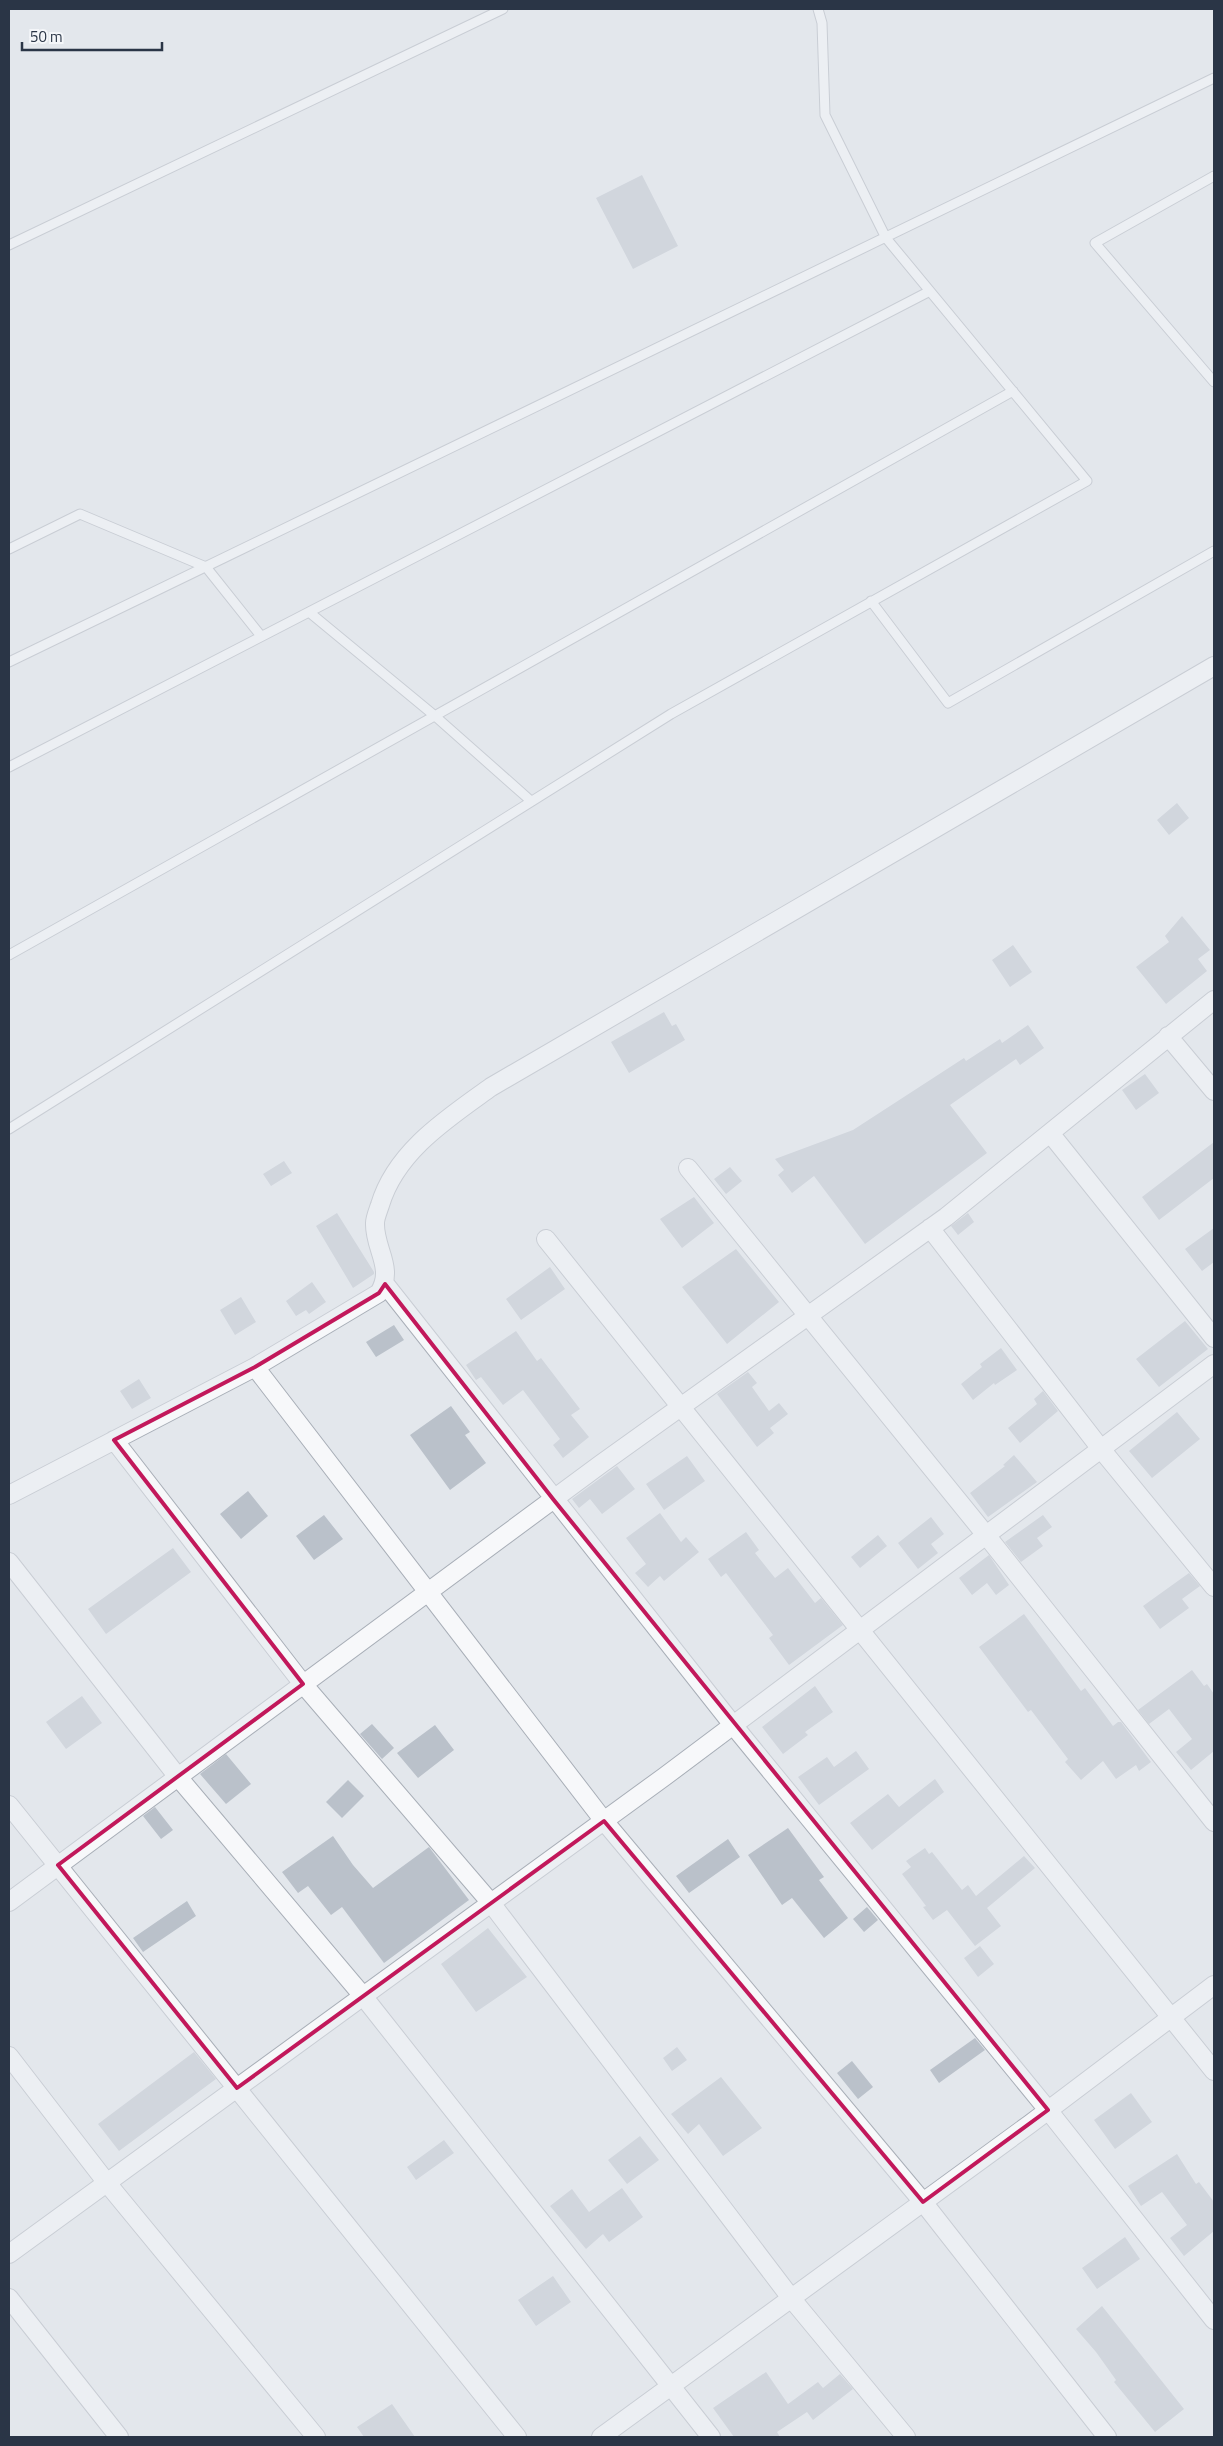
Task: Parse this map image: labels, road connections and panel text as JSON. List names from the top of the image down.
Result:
{
  "scale_bar": "50 m"
}
